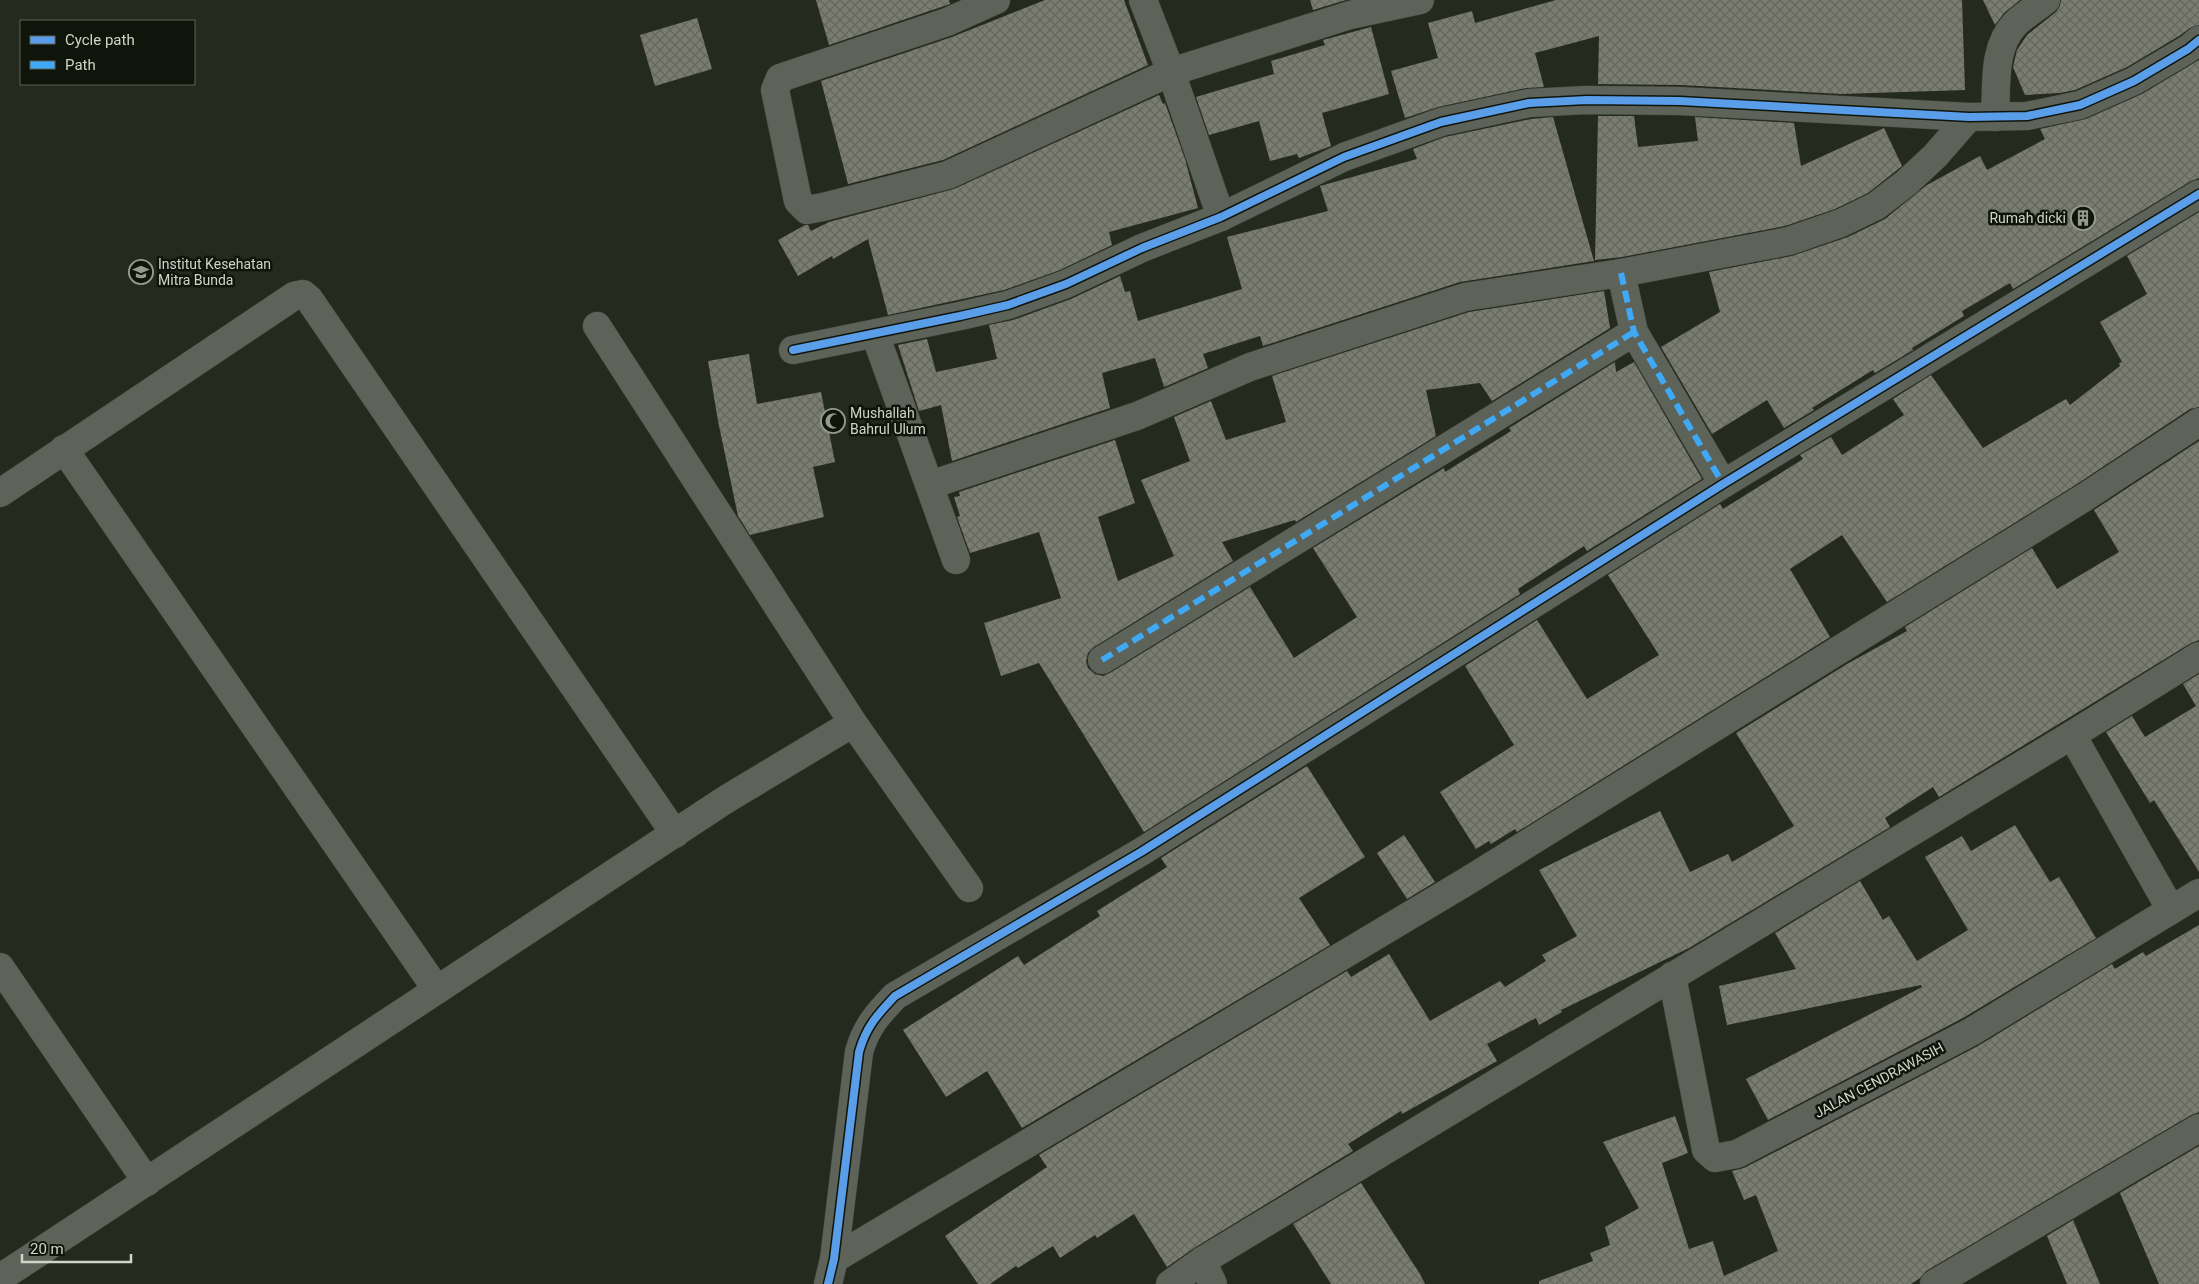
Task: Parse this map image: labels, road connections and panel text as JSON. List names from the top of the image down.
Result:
{
  "streets": {
    "street": ["JALAN CENDRAWASIH"]
  },
  "places": {
    "building": ["Rumah dicki"],
    "school or university": ["Institut Kesehatan Mitra Bunda"],
    "mosque": ["Mushallah Bahrul Ulum"]
  },
  "legend": ["Cycle path", "Path"],
  "scale_bar": "20 m"
}
